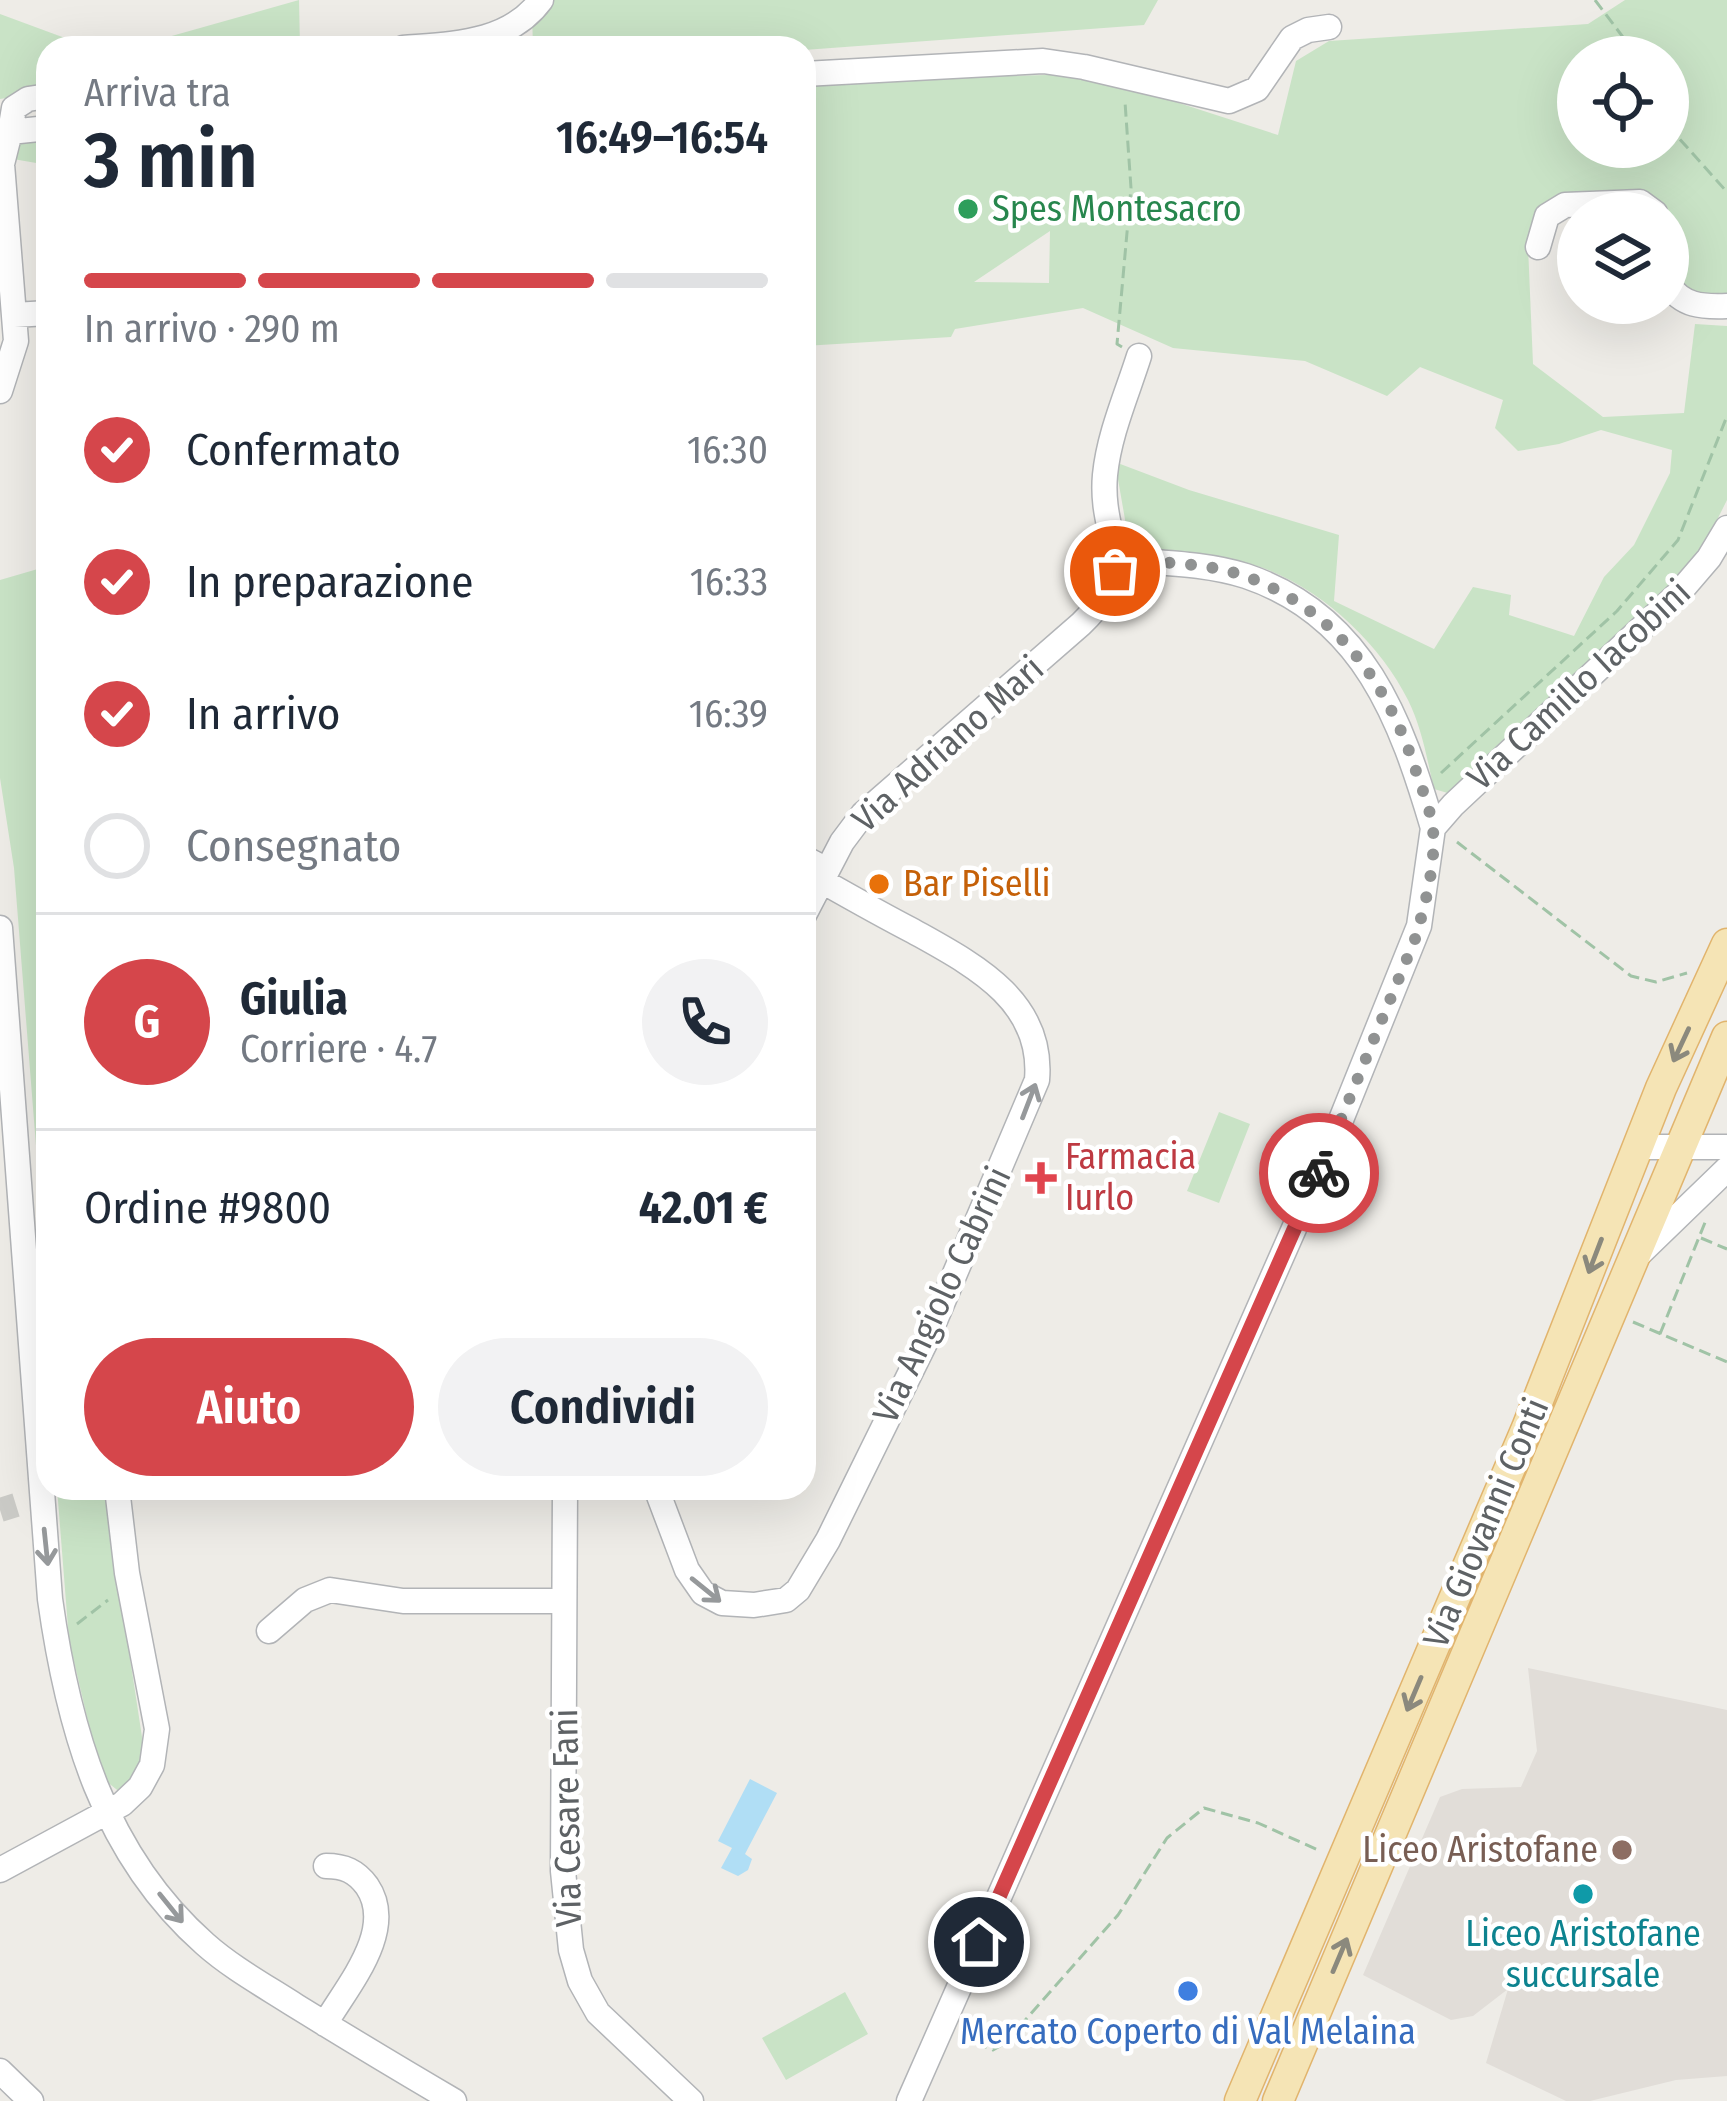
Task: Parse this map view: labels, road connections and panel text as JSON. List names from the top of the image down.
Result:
{
  "streets": {
    "main road": ["Via Giovanni Conti"],
    "street": [
      "Via Camillo Iacobini",
      "Via Adriano Mari",
      "Via Angiolo Cabrini",
      "Via Cesare Fani"
    ]
  },
  "crossings": [
    ["Via Adriano Mari", "Via Angiolo Cabrini"]
  ],
  "places": {
    "other": [
      "Spes Montesacro",
      "Bar Piselli",
      "Liceo Aristofane",
      "Liceo Aristofane succursale",
      "Mercato Coperto di Val Melaina"
    ],
    "health": ["Farmacia Iurlo"]
  },
  "page": {
    "heading": ["3 min", "Arriva tra", "16:49–16:54"],
    "panel": [
      "Giulia",
      "Corriere · 4.7",
      "Ordine #9800",
      "42.01 €"
    ],
    "bar": "In arrivo · 290 m",
    "list": [
      ["Confermato", "16:30"],
      ["In preparazione", "16:33"],
      ["In arrivo", "16:39"],
      "Consegnato"
    ],
    "round": "G",
    "buttons": ["Aiuto", "Condividi"]
  }
}
